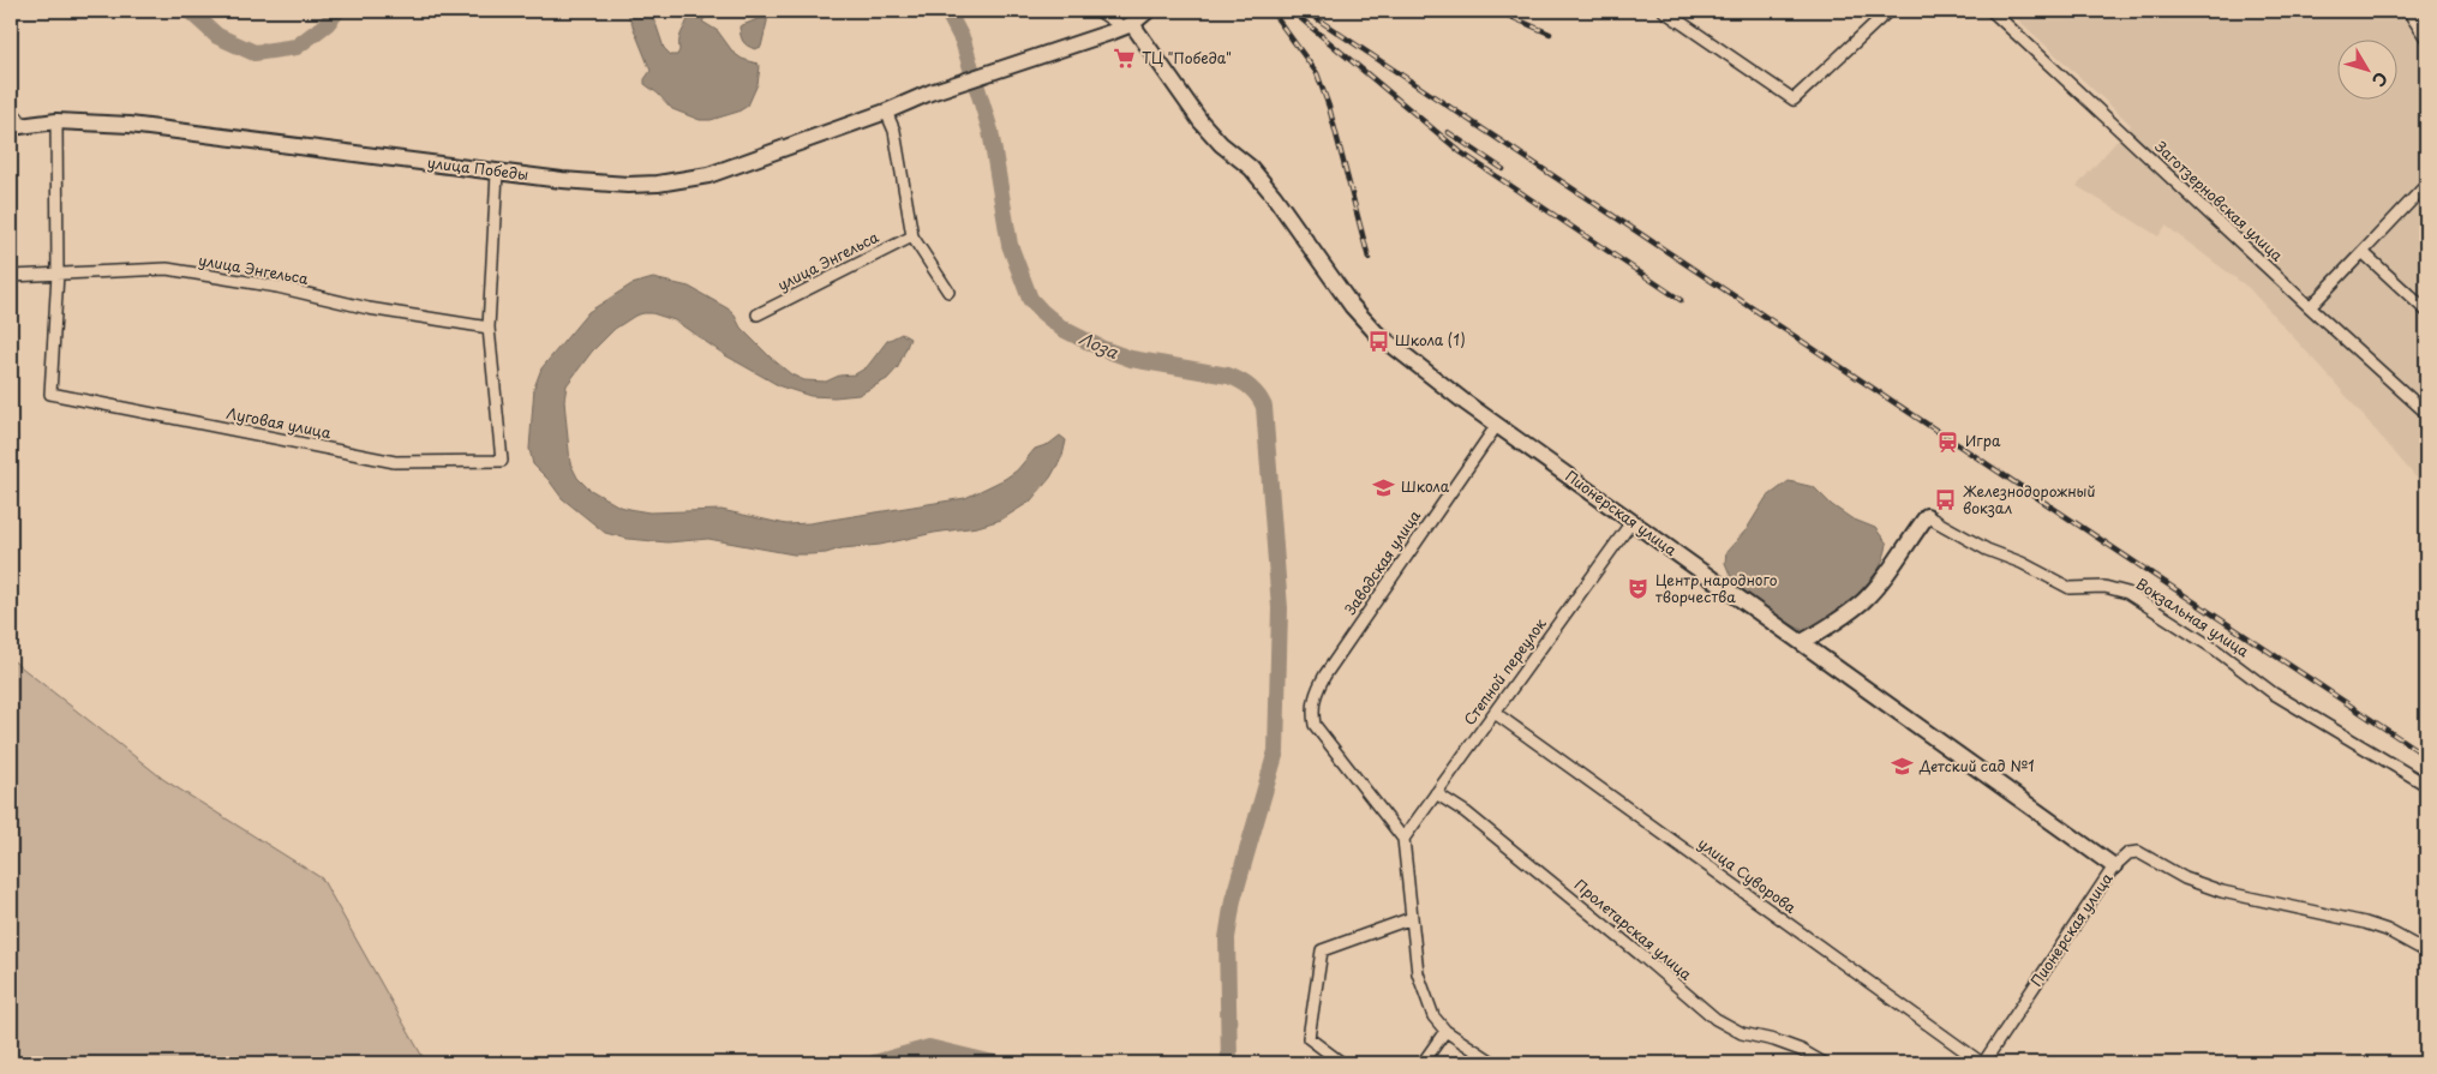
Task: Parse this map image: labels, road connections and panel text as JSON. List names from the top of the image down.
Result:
{
  "streets": {
    "street": [
      "улица Победы",
      "Заготзерновская улица",
      "улица Энгельса",
      "Луговая улица",
      "Пионерская улица",
      "Заводская улица",
      "Вокзальная улица",
      "Степной переулок",
      "улица Суворова",
      "Пролетарская улица"
    ]
  },
  "crossings": [
    ["улица Победы", "Пионерская улица"],
    ["улица Энгельса", "Луговая улица"],
    ["Пионерская улица", "Заводская улица"],
    ["Пионерская улица", "Степной переулок"],
    ["Пионерская улица", "улица Суворова"],
    ["Заводская улица", "Степной переулок"],
    ["Степной переулок", "улица Суворова"],
    ["Степной переулок", "Пролетарская улица"]
  ],
  "water": ["Лоза"],
  "places": {
    "supermarket": ["ТЦ \"Победа\""],
    "bus stop": ["Школа (1)", "Железнодорожный вокзал"],
    "station": ["Игра"],
    "school or university": ["Школа", "Детский сад №1"],
    "theatre": ["Центр народного творчества"]
  },
  "north": "bottom right"
}
